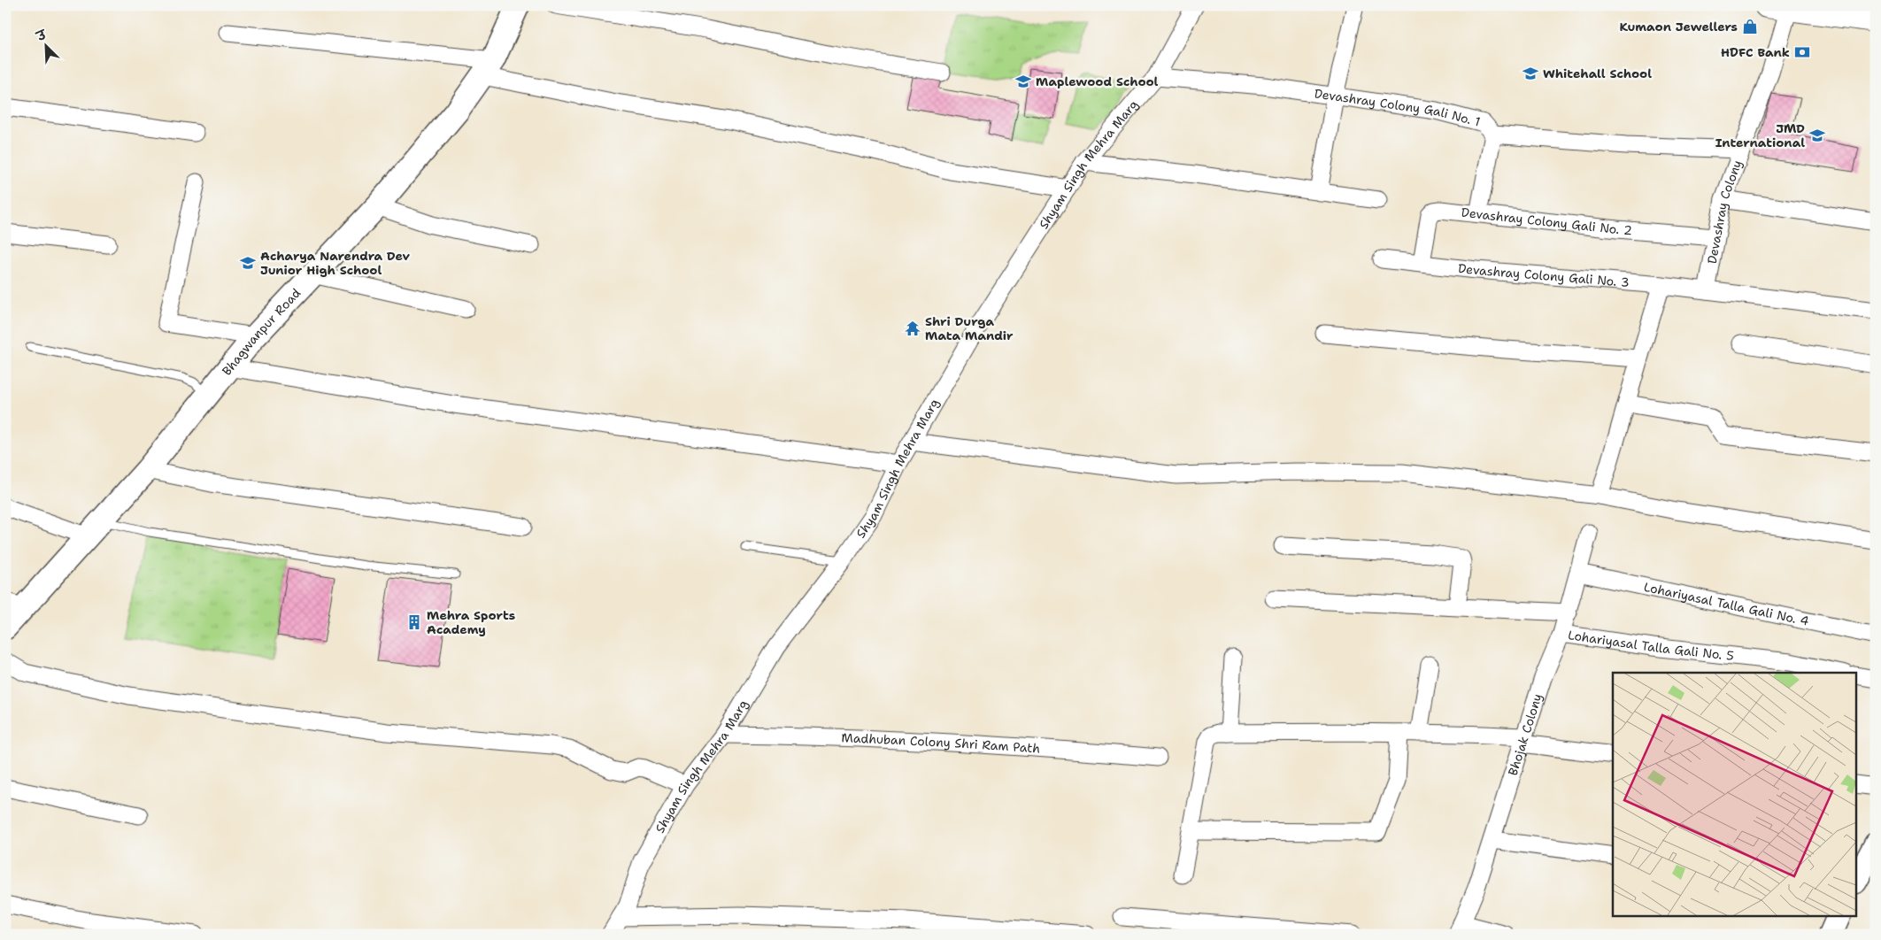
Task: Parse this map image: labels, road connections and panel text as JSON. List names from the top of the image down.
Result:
{
  "streets": {
    "street": [
      "Devashray Colony Gali No. 1",
      "Shyam Singh Mehra Marg",
      "Devashray Colony",
      "Devashray Colony Gali No. 2",
      "Devashray Colony Gali No. 3",
      "Bhagwanpur Road",
      "Lohariyasal Talla Gali No. 4",
      "Lohariyasal Talla Gali No. 5",
      "Bhojak Colony",
      "Madhuban Colony Shri Ram Path"
    ]
  },
  "crossings": [
    ["Devashray Colony Gali No. 1", "Shyam Singh Mehra Marg"],
    ["Devashray Colony Gali No. 1", "Devashray Colony"],
    ["Shyam Singh Mehra Marg", "Madhuban Colony Shri Ram Path"],
    ["Devashray Colony", "Devashray Colony Gali No. 2"],
    ["Devashray Colony", "Devashray Colony Gali No. 3"],
    ["Devashray Colony Gali No. 2", "Devashray Colony Gali No. 3"],
    ["Lohariyasal Talla Gali No. 4", "Bhojak Colony"],
    ["Lohariyasal Talla Gali No. 5", "Bhojak Colony"]
  ],
  "places": {
    "shop": ["Kumaon Jewellers"],
    "bank": ["HDFC Bank"],
    "school or university": [
      "Whitehall School",
      "Maplewood School",
      "JMD International",
      "Acharya Narendra Dev Junior High School"
    ],
    "temple": ["Shri Durga Mata Mandir"],
    "building": ["Mehra Sports Academy"]
  },
  "north": "top left"
}
